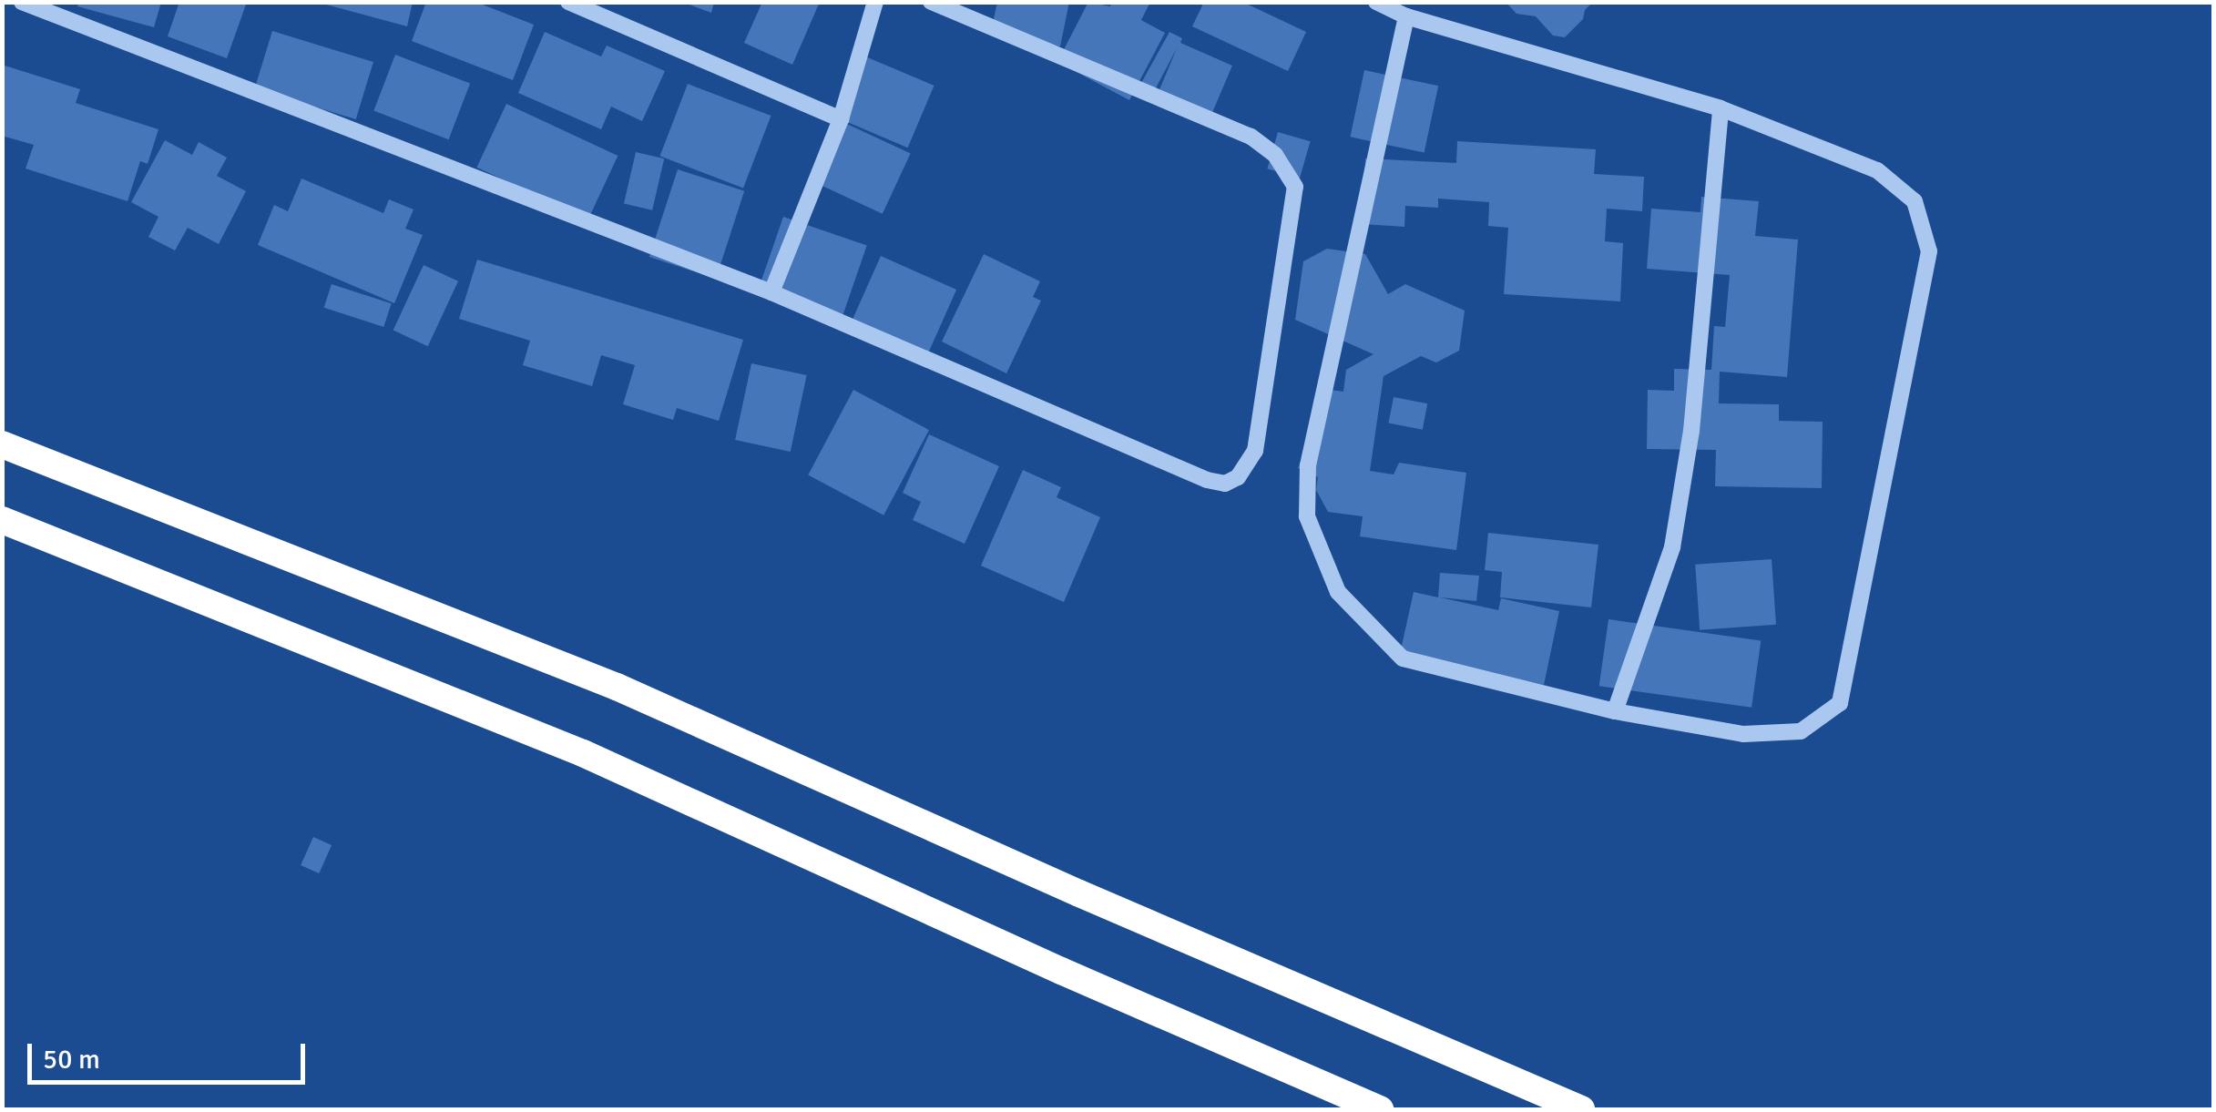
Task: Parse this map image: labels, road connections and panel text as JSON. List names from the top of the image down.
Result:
{
  "scale_bar": "50 m"
}
